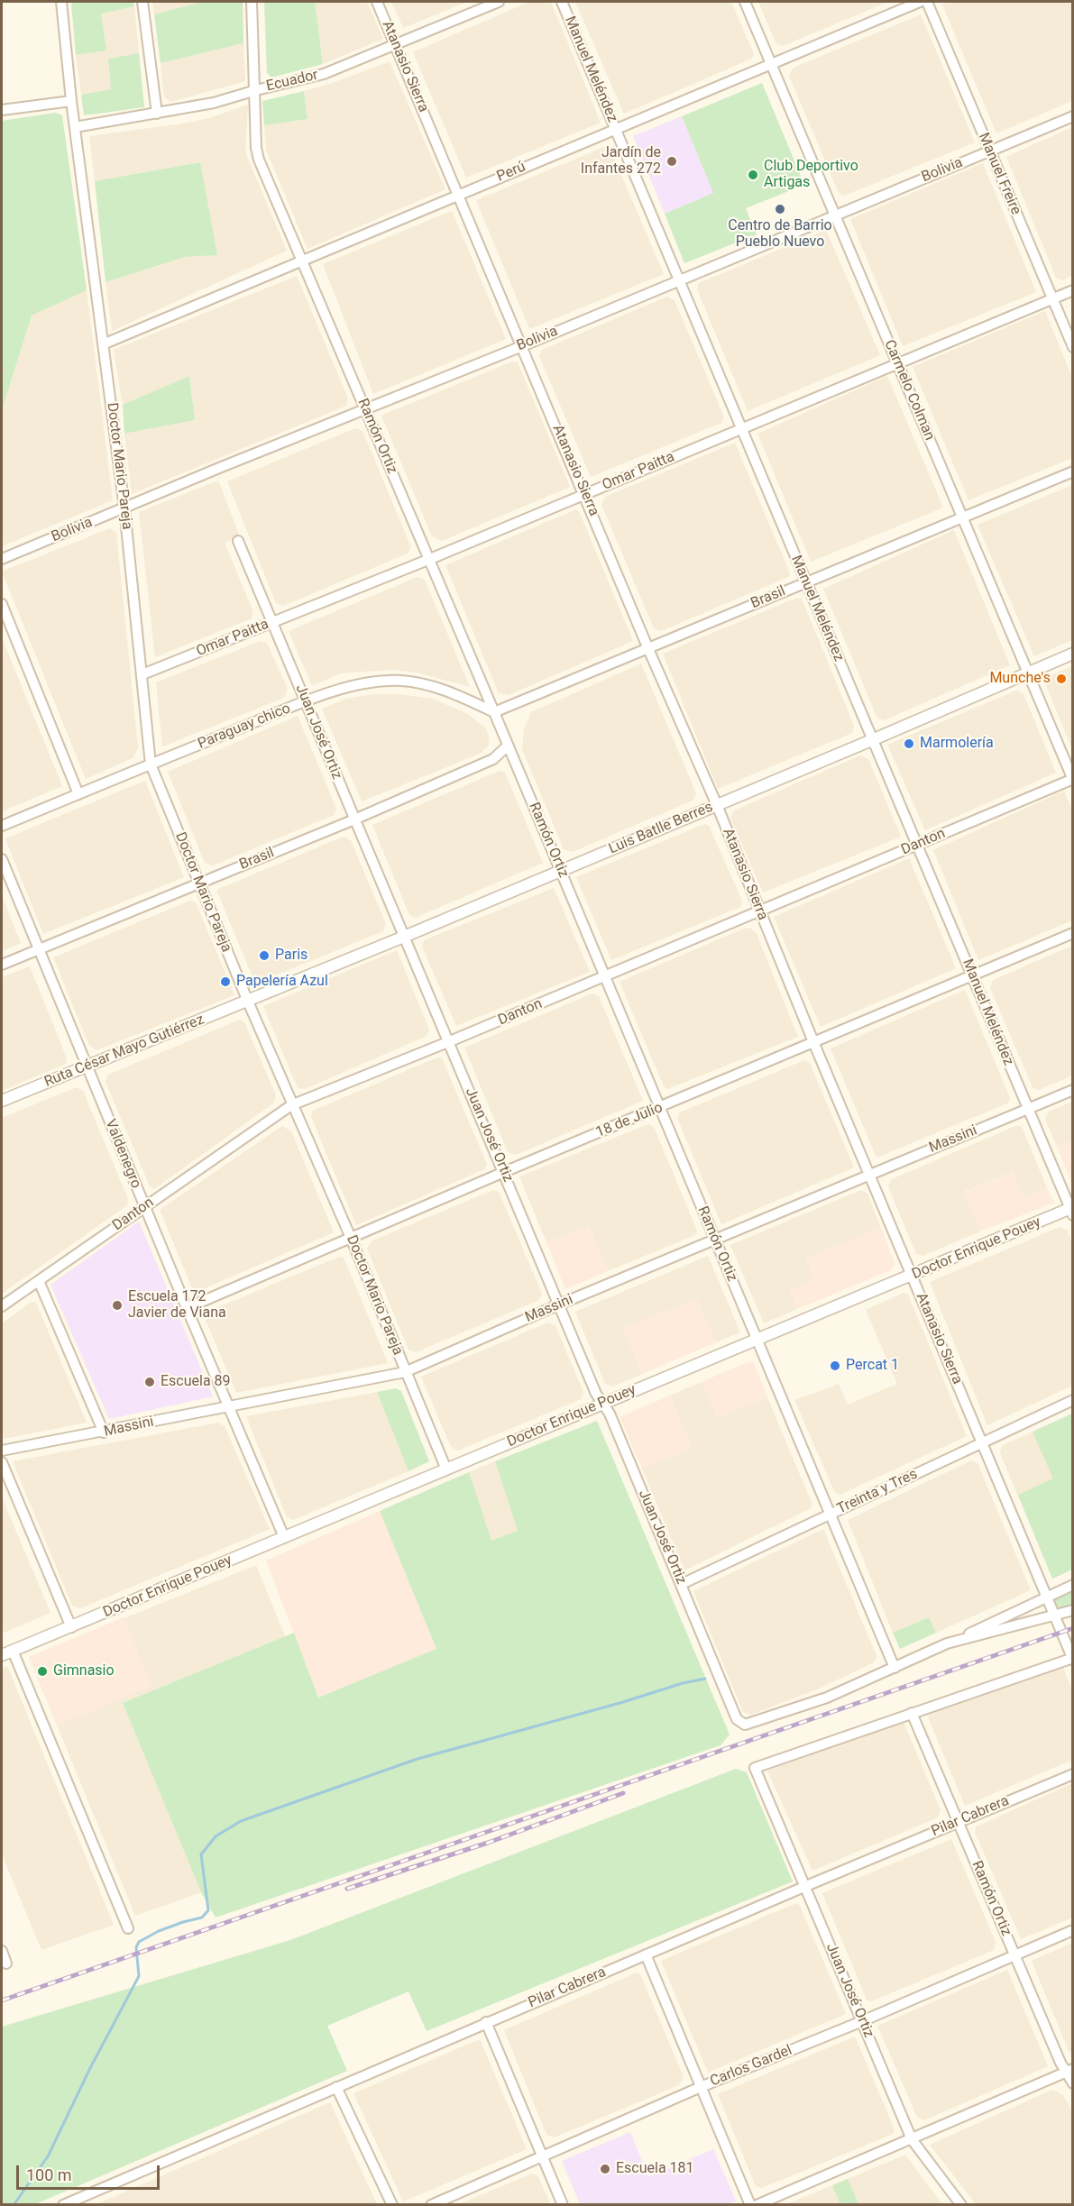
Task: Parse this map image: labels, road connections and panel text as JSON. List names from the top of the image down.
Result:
{
  "streets": {
    "street": [
      "Atanasio Sierra",
      "Manuel Meléndez",
      "Ecuador",
      "Bolivia",
      "Perú",
      "Manuel Freire",
      "Carmelo Colman",
      "Ramón Ortiz",
      "Doctor Mario Pareja",
      "Omar Paitta",
      "Brasil",
      "Paraguay chico",
      "Juan José Ortiz",
      "Luis Batlle Berres",
      "Danton",
      "Ruta César Mayo Gutiérrez",
      "18 de Julio",
      "Massini",
      "Valdenegro",
      "Doctor Enrique Pouey",
      "Treinta y Tres",
      "Pilar Cabrera",
      "Carlos Gardel"
    ]
  },
  "crossings": [
    ["Atanasio Sierra", "Ecuador"],
    ["Atanasio Sierra", "Bolivia"],
    ["Atanasio Sierra", "Perú"],
    ["Atanasio Sierra", "Omar Paitta"],
    ["Atanasio Sierra", "Brasil"],
    ["Atanasio Sierra", "Luis Batlle Berres"],
    ["Atanasio Sierra", "Danton"],
    ["Atanasio Sierra", "18 de Julio"],
    ["Atanasio Sierra", "Massini"],
    ["Atanasio Sierra", "Doctor Enrique Pouey"],
    ["Atanasio Sierra", "Treinta y Tres"],
    ["Manuel Meléndez", "Bolivia"],
    ["Manuel Meléndez", "Perú"],
    ["Manuel Meléndez", "Omar Paitta"],
    ["Manuel Meléndez", "Brasil"],
    ["Manuel Meléndez", "Luis Batlle Berres"],
    ["Manuel Meléndez", "Danton"],
    ["Manuel Meléndez", "18 de Julio"],
    ["Manuel Meléndez", "Massini"],
    ["Manuel Meléndez", "Doctor Enrique Pouey"],
    ["Ecuador", "Ramón Ortiz"],
    ["Ecuador", "Doctor Mario Pareja"],
    ["Bolivia", "Manuel Freire"],
    ["Bolivia", "Carmelo Colman"],
    ["Bolivia", "Ramón Ortiz"],
    ["Bolivia", "Doctor Mario Pareja"],
    ["Perú", "Carmelo Colman"],
    ["Perú", "Ramón Ortiz"],
    ["Perú", "Doctor Mario Pareja"],
    ["Manuel Freire", "Omar Paitta"],
    ["Carmelo Colman", "Omar Paitta"],
    ["Carmelo Colman", "Brasil"],
    ["Carmelo Colman", "Luis Batlle Berres"],
    ["Carmelo Colman", "Danton"],
    ["Ramón Ortiz", "Omar Paitta"],
    ["Ramón Ortiz", "Brasil"],
    ["Ramón Ortiz", "Paraguay chico"],
    ["Ramón Ortiz", "Juan José Ortiz"],
    ["Ramón Ortiz", "Luis Batlle Berres"],
    ["Ramón Ortiz", "Danton"],
    ["Ramón Ortiz", "18 de Julio"],
    ["Ramón Ortiz", "Massini"],
    ["Ramón Ortiz", "Doctor Enrique Pouey"],
    ["Ramón Ortiz", "Treinta y Tres"],
    ["Ramón Ortiz", "Pilar Cabrera"],
    ["Ramón Ortiz", "Carlos Gardel"],
    ["Doctor Mario Pareja", "Omar Paitta"],
    ["Doctor Mario Pareja", "Brasil"],
    ["Doctor Mario Pareja", "Paraguay chico"],
    ["Doctor Mario Pareja", "Luis Batlle Berres"],
    ["Doctor Mario Pareja", "Danton"],
    ["Doctor Mario Pareja", "Ruta César Mayo Gutiérrez"],
    ["Doctor Mario Pareja", "18 de Julio"],
    ["Doctor Mario Pareja", "Massini"],
    ["Doctor Mario Pareja", "Doctor Enrique Pouey"],
    ["Omar Paitta", "Juan José Ortiz"],
    ["Brasil", "Paraguay chico"],
    ["Brasil", "Juan José Ortiz"],
    ["Brasil", "Valdenegro"],
    ["Paraguay chico", "Juan José Ortiz"],
    ["Juan José Ortiz", "Luis Batlle Berres"],
    ["Juan José Ortiz", "Danton"],
    ["Juan José Ortiz", "18 de Julio"],
    ["Juan José Ortiz", "Massini"],
    ["Juan José Ortiz", "Doctor Enrique Pouey"],
    ["Juan José Ortiz", "Treinta y Tres"],
    ["Juan José Ortiz", "Pilar Cabrera"],
    ["Juan José Ortiz", "Carlos Gardel"],
    ["Luis Batlle Berres", "Ruta César Mayo Gutiérrez"],
    ["Danton", "Valdenegro"],
    ["Ruta César Mayo Gutiérrez", "Valdenegro"],
    ["18 de Julio", "Valdenegro"],
    ["Massini", "Valdenegro"],
    ["Valdenegro", "Doctor Enrique Pouey"]
  ],
  "places": [
    "Jardín de Infantes 272",
    "Club Deportivo Artigas",
    "Centro de Barrio Pueblo Nuevo",
    "Munche's",
    "Marmolería",
    "Paris",
    "Papelería Azul",
    "Escuela 172 Javier de Viana",
    "Percat 1",
    "Escuela 89",
    "Gimnasio",
    "Escuela 181"
  ],
  "scale_bar": "100 m"
}
